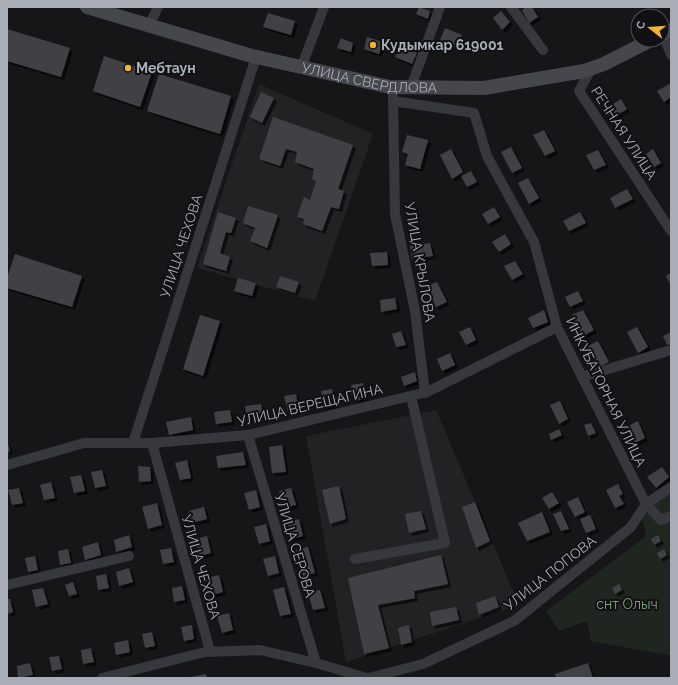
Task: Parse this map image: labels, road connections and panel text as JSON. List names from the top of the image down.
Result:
{
  "streets": {
    "main road": ["УЛИЦА СВЕРДЛОВА"],
    "street": [
      "РЕЧНАЯ УЛИЦА",
      "УЛИЦА ЧЕХОВА",
      "УЛИЦА КРЫЛОВА",
      "ИНКУБАТОРНАЯ УЛИЦА",
      "УЛИЦА ВЕРЕЩАГИНА",
      "УЛИЦА СЕРОВА",
      "УЛИЦА ПОПОВА"
    ]
  },
  "crossings": [
    ["УЛИЦА СВЕРДЛОВА", "РЕЧНАЯ УЛИЦА"],
    ["УЛИЦА СВЕРДЛОВА", "УЛИЦА ЧЕХОВА"],
    ["УЛИЦА СВЕРДЛОВА", "УЛИЦА КРЫЛОВА"],
    ["УЛИЦА СВЕРДЛОВА", "ИНКУБАТОРНАЯ УЛИЦА"],
    ["УЛИЦА ЧЕХОВА", "УЛИЦА ВЕРЕЩАГИНА"],
    ["УЛИЦА ЧЕХОВА", "УЛИЦА ПОПОВА"],
    ["УЛИЦА КРЫЛОВА", "ИНКУБАТОРНАЯ УЛИЦА"],
    ["УЛИЦА КРЫЛОВА", "УЛИЦА ВЕРЕЩАГИНА"],
    ["ИНКУБАТОРНАЯ УЛИЦА", "УЛИЦА ВЕРЕЩАГИНА"],
    ["ИНКУБАТОРНАЯ УЛИЦА", "УЛИЦА ПОПОВА"],
    ["УЛИЦА ВЕРЕЩАГИНА", "УЛИЦА СЕРОВА"],
    ["УЛИЦА СЕРОВА", "УЛИЦА ПОПОВА"]
  ],
  "parks": ["снт Олыч"],
  "places": ["Кудымкар 619001", "Мебтаун"],
  "north": "left"
}
